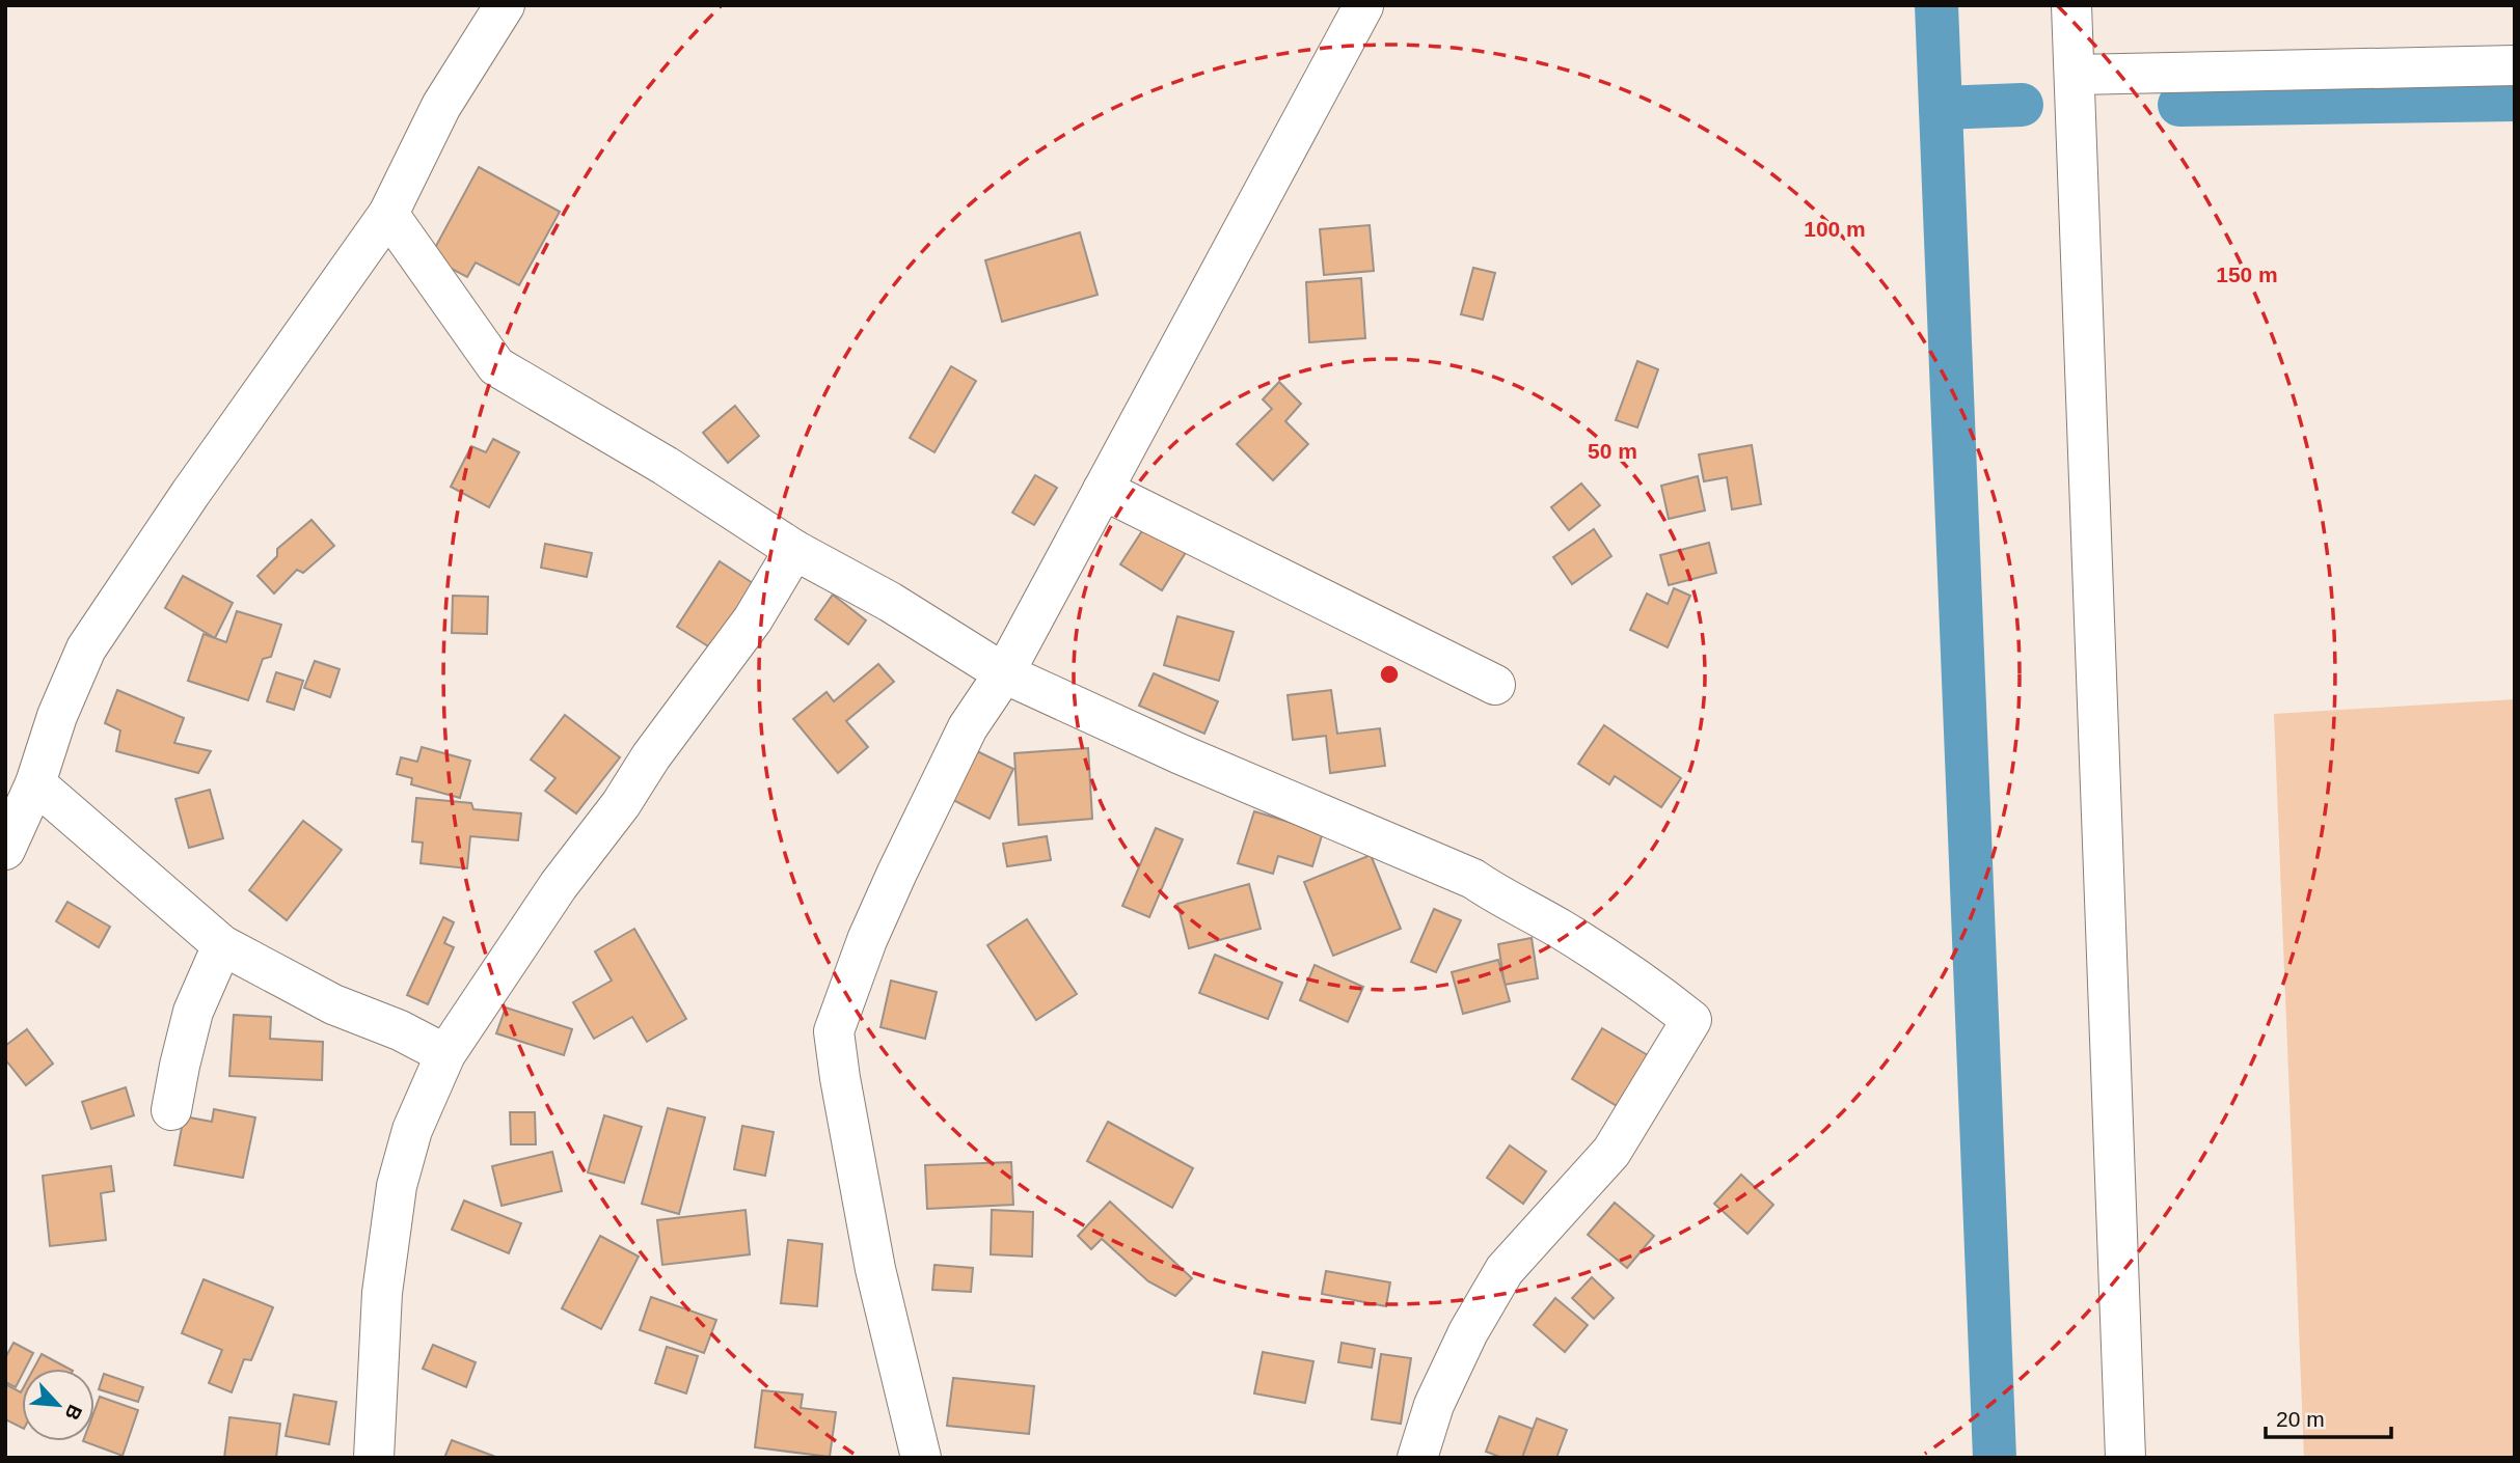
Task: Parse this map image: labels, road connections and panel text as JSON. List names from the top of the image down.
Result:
{
  "scale_bar": "20 m",
  "north": "bottom right",
  "rings": ["100 m", "150 m", "50 m"]
}
